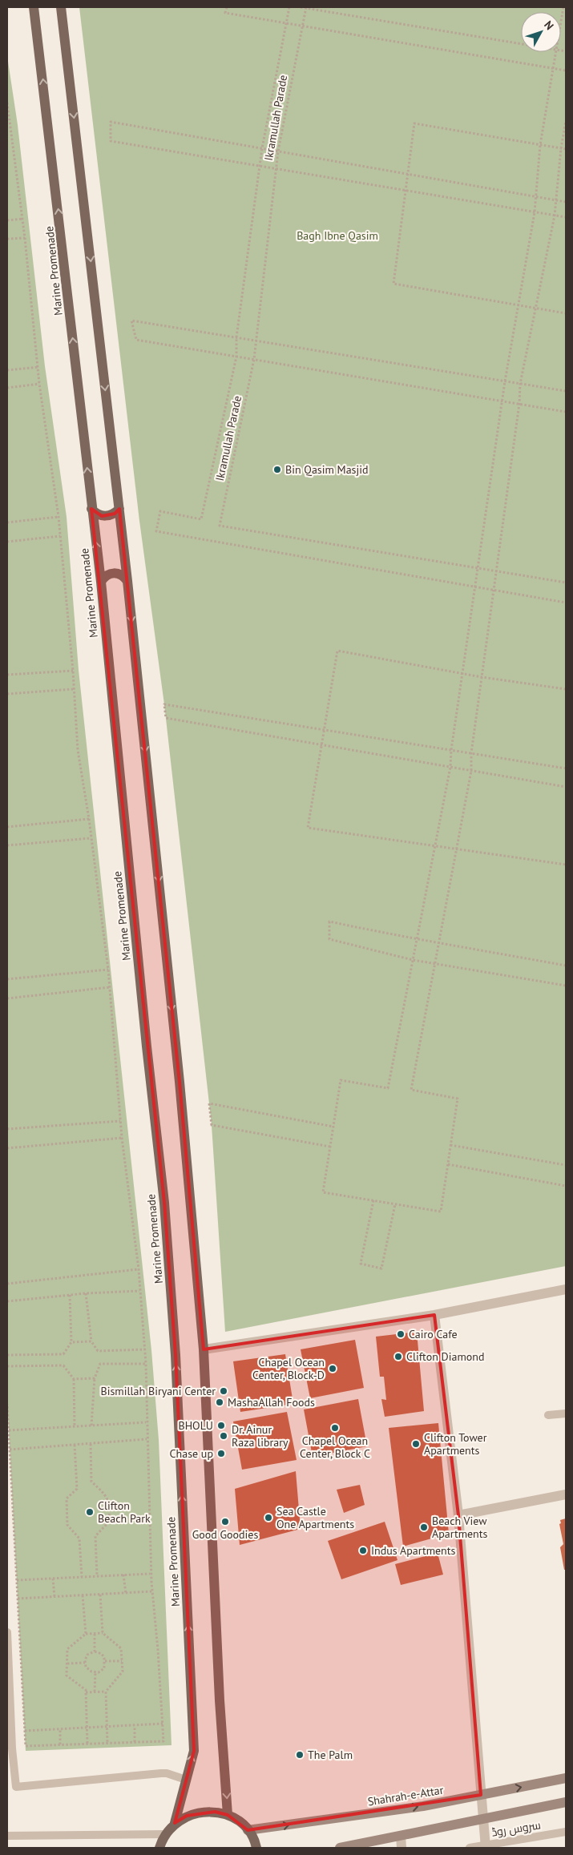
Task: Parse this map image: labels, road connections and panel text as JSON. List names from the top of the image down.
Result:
{
  "streets": {
    "main road": ["Marine Promenade", "Shahrah-e-Attar"],
    "lane": ["سروس روڈ"],
    "path": ["Ikramullah Parade"]
  },
  "parks": ["Bagh Ibne Qasim"],
  "places": [
    "Bin Qasim Masjid",
    "Cairo Cafe",
    "Clifton Diamond",
    "Chapel Ocean Center, Block-D",
    "Bismillah Biryani Center",
    "MashaAllah Foods",
    "BHOLU",
    "Chapel Ocean Center, Block C",
    "Dr. Ainur Raza library",
    "Clifton Tower Apartments",
    "Chase up",
    "Clifton Beach Park",
    "Sea Castle One Apartments",
    "Good Goodies",
    "Beach View Apartments",
    "Indus Apartments",
    "The Palm"
  ],
  "north": "top right"
}
